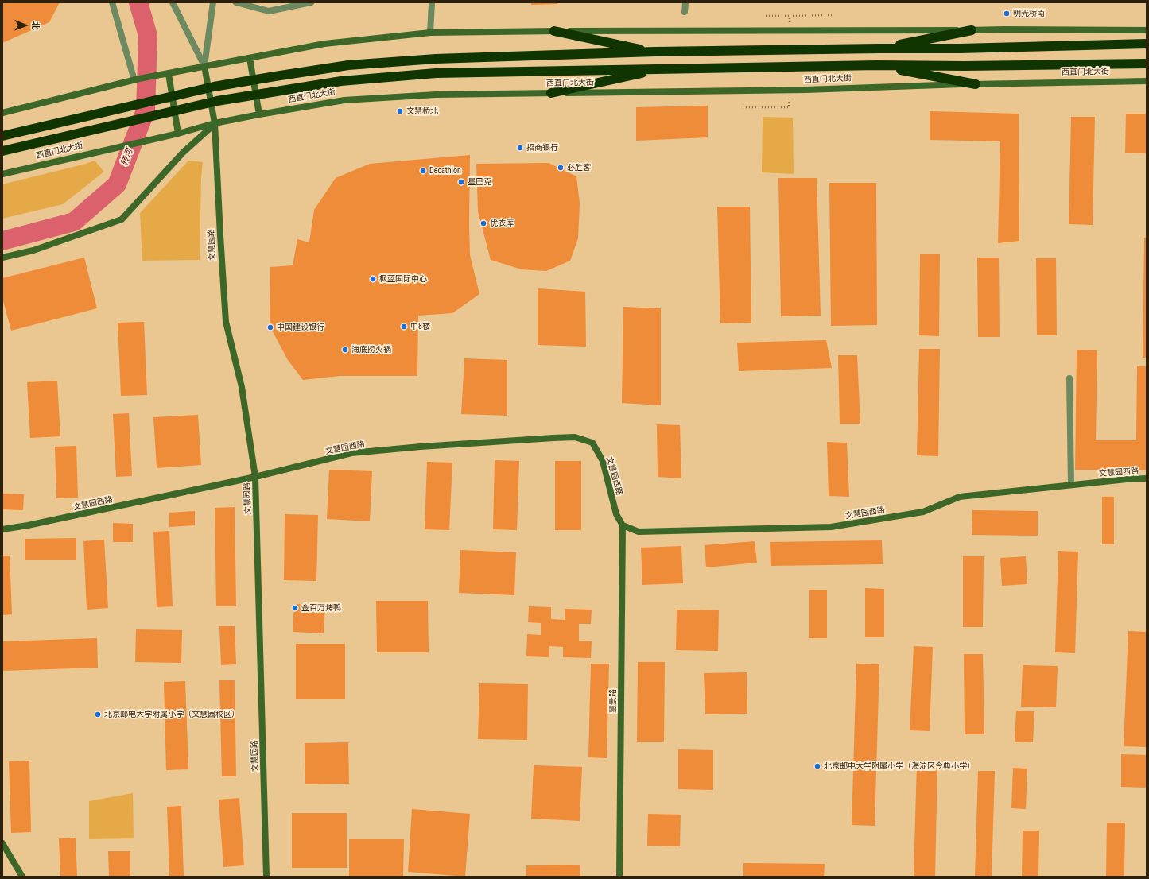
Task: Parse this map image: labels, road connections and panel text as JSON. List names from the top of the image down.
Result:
{
  "streets": {
    "highway": ["西直门北大街"],
    "street": ["文慧园路", "文慧园西路", "慧景路"]
  },
  "crossings": [
    ["西直门北大街", "文慧园路"],
    ["文慧园路", "文慧园西路"],
    ["文慧园西路", "慧景路"]
  ],
  "water": ["转河"],
  "places": [
    "明光桥南",
    "文慧桥北",
    "招商银行",
    "必胜客",
    "Decathlon",
    "星巴克",
    "优衣库",
    "枫蓝国际中心",
    "中8楼",
    "中国建设银行",
    "海底捞火锅",
    "金百万烤鸭",
    "北京邮电大学附属小学（文慧园校区）",
    "北京邮电大学附属小学（海淀区今典小学）"
  ],
  "north": "right"
}
